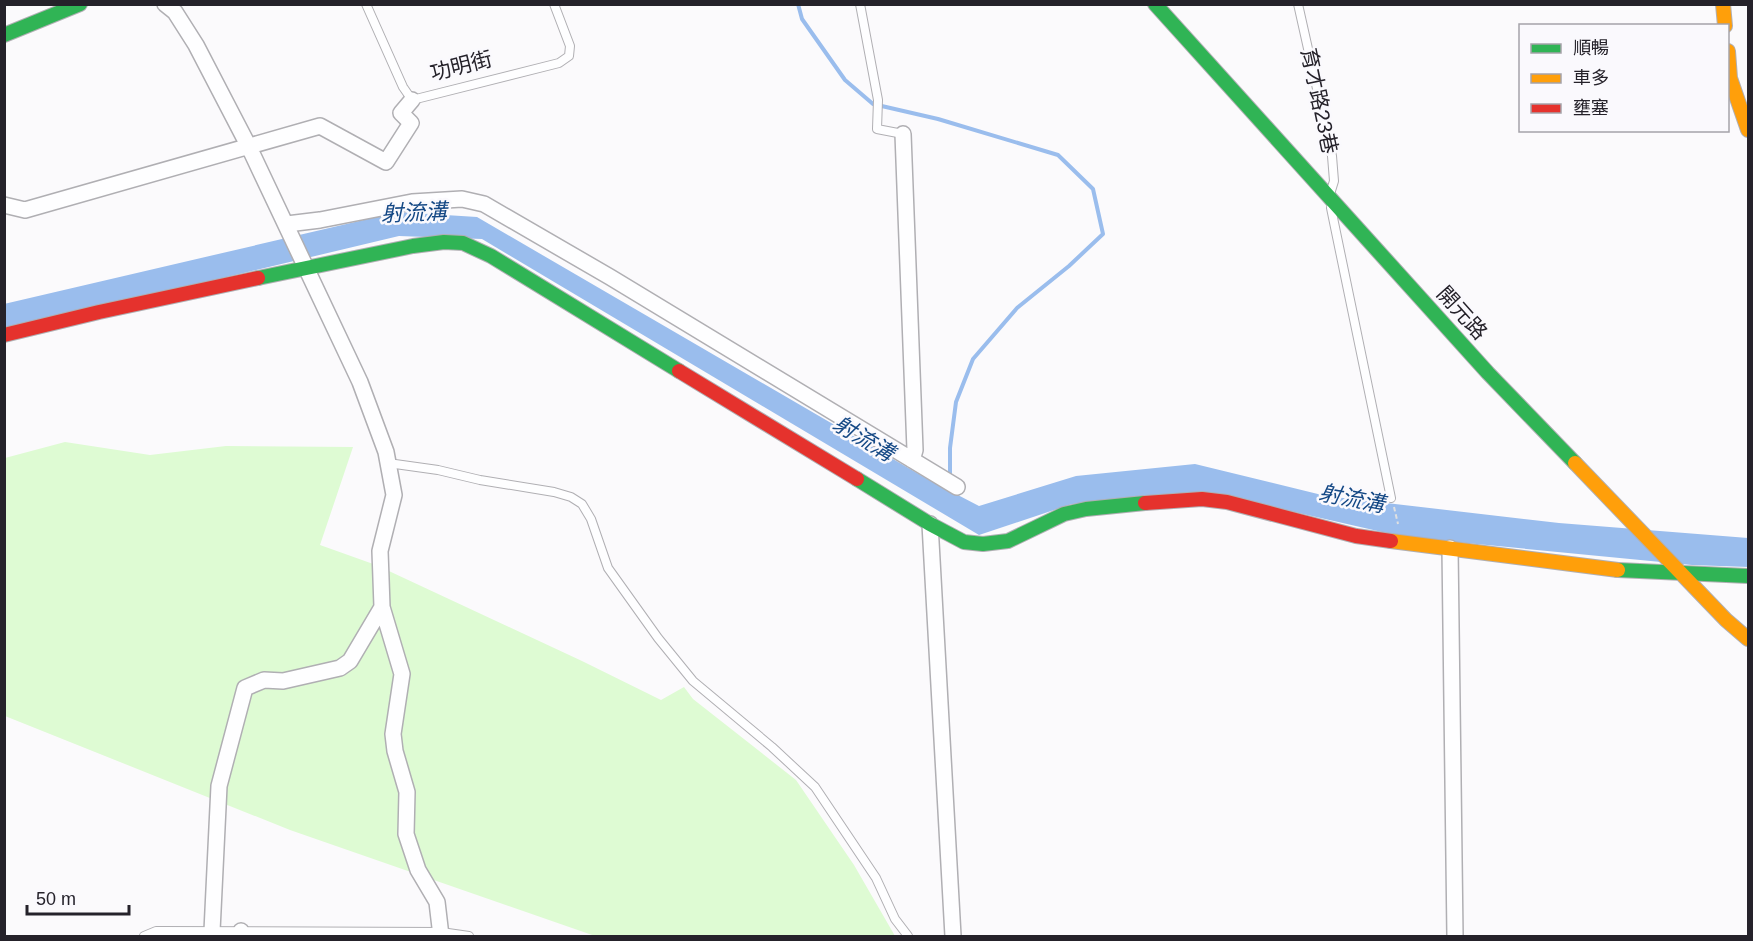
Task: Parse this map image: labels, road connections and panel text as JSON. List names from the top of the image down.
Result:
{
  "streets": {
    "street": ["開元路"],
    "lane": ["功明街", "育才路23巷"]
  },
  "crossings": [
    ["育才路23巷", "開元路"]
  ],
  "water": ["射流溝"],
  "legend": ["順暢", "車多", "壅塞"],
  "scale_bar": "50 m"
}
